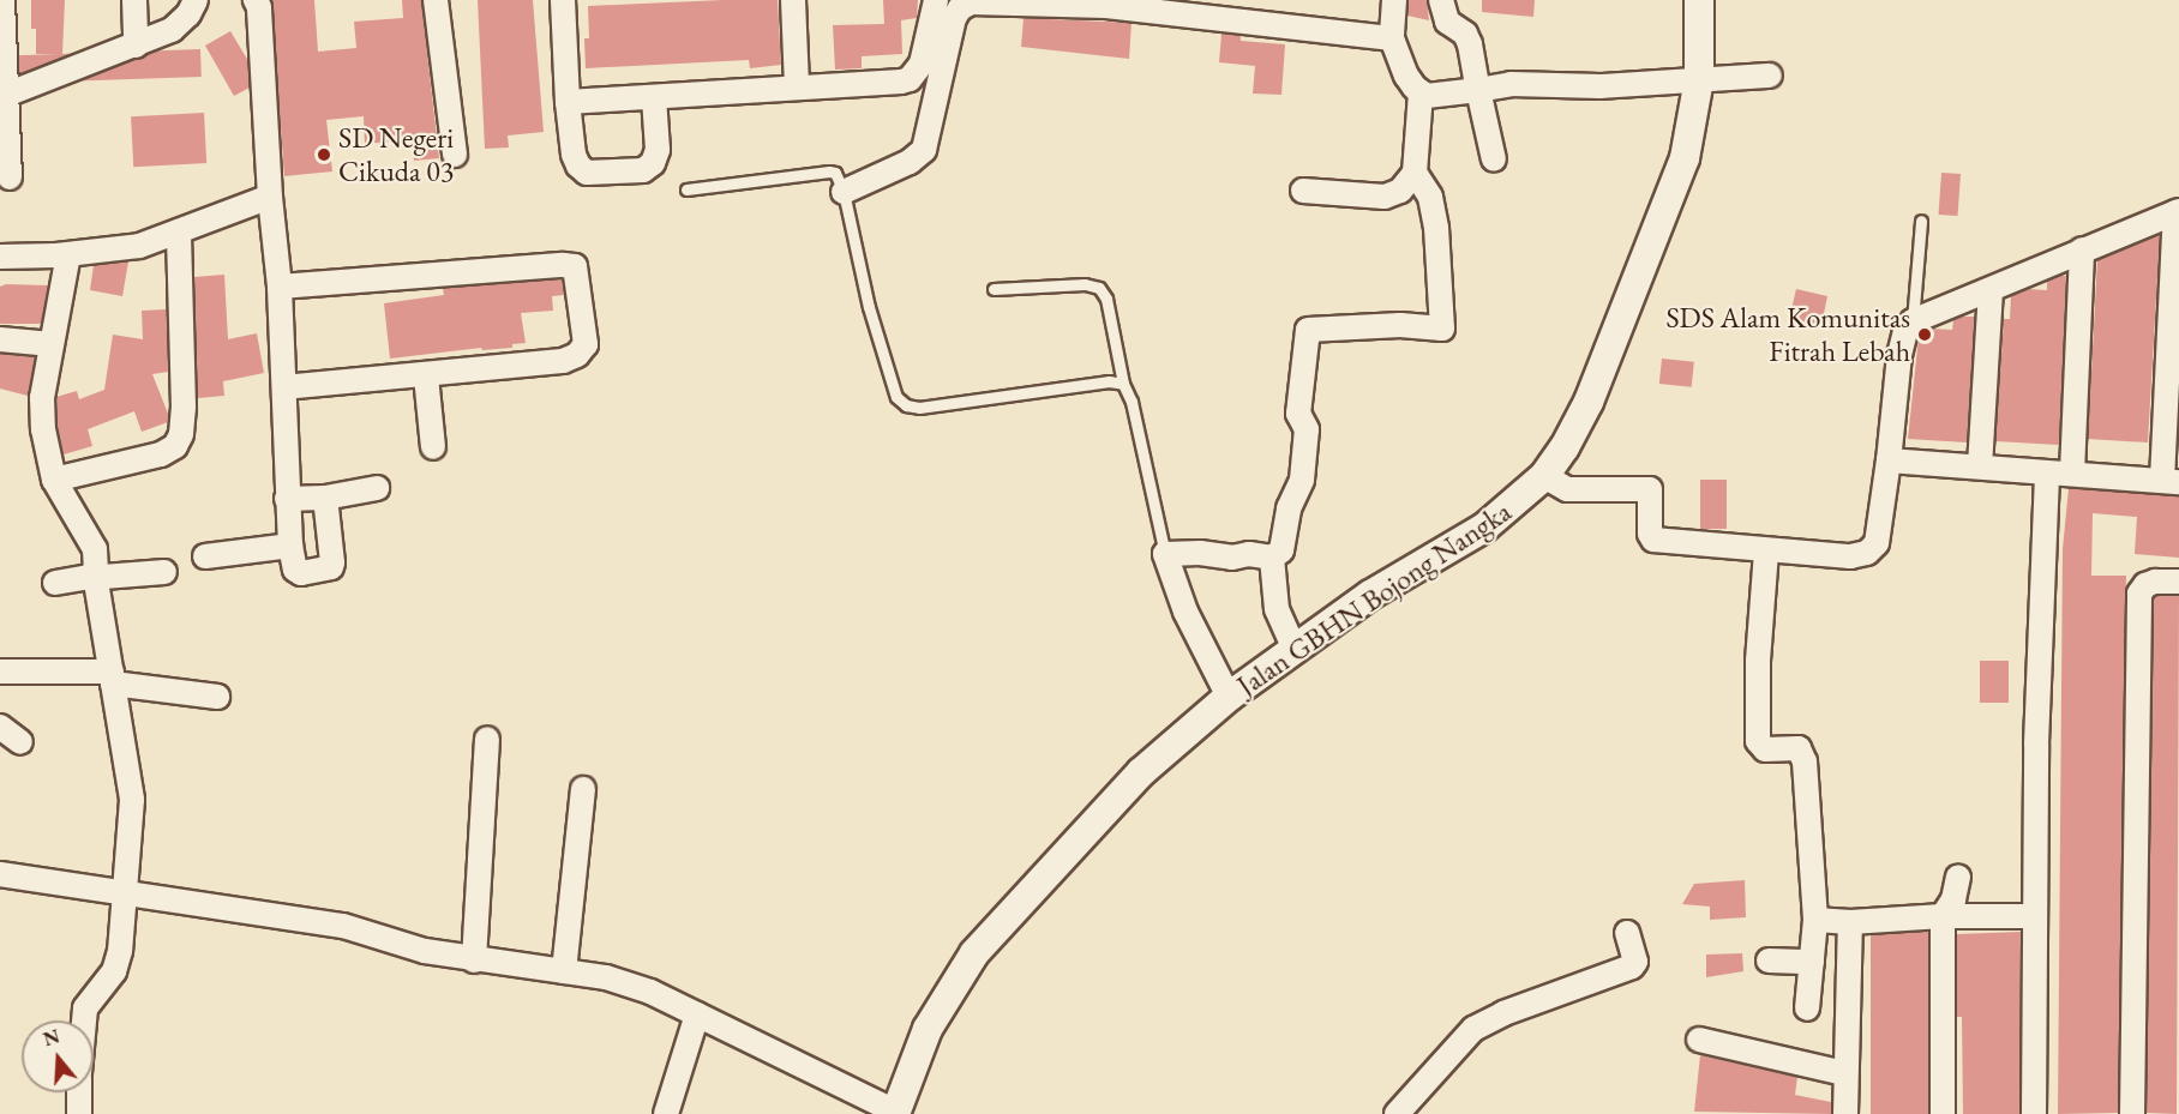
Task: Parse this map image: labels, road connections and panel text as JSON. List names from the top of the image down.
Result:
{
  "streets": {
    "street": ["Jalan GBHN Bojong Nangka"]
  },
  "places": ["SD Negeri Cikuda 03", "SDS Alam Komunitas Fitrah Lebah"],
  "north": "top"
}
